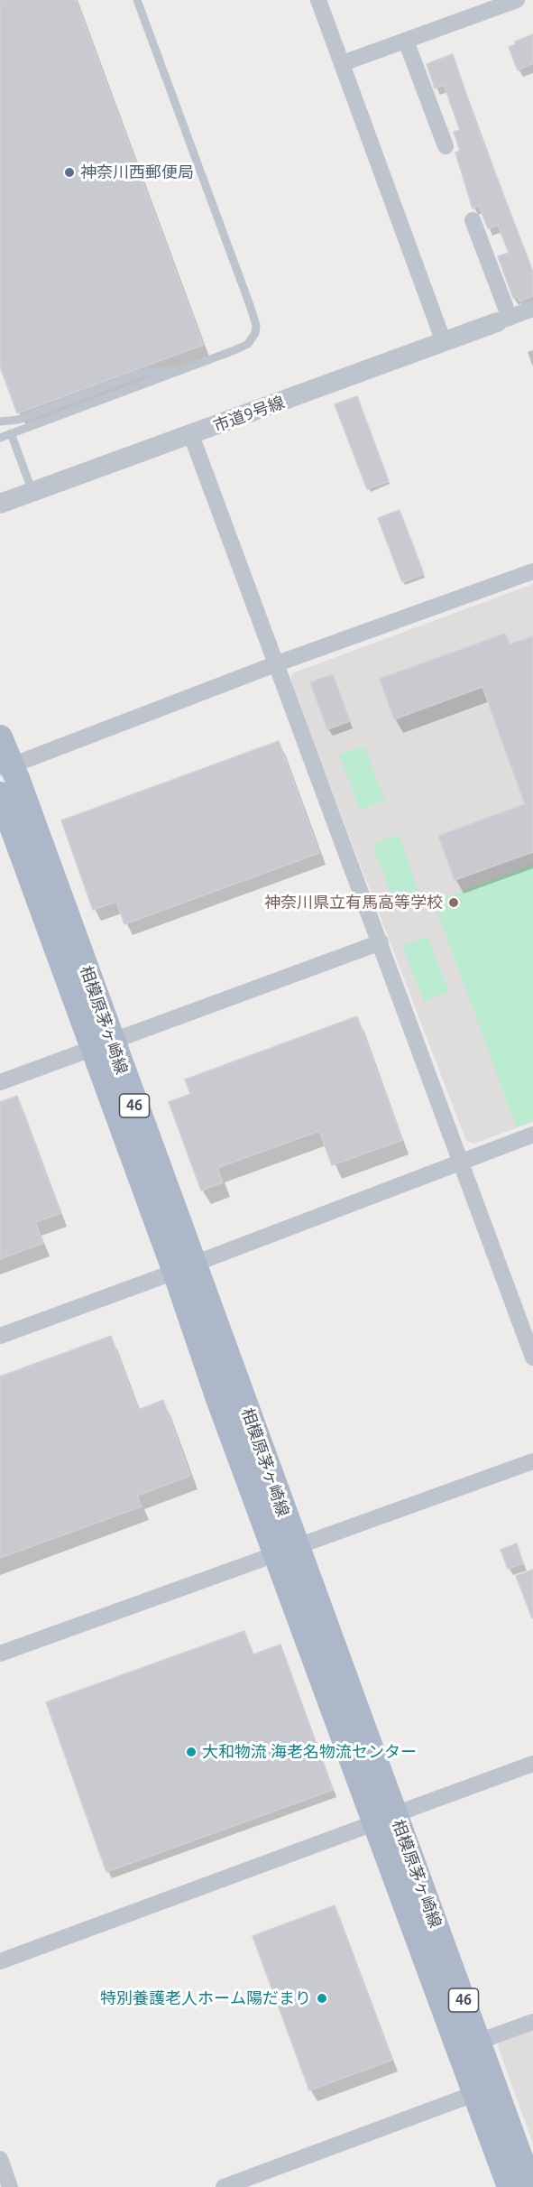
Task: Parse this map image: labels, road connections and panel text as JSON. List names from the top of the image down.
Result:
{
  "streets": {
    "main road": ["相模原茅ヶ崎線", "46"],
    "street": ["市道9号線"]
  },
  "places": [
    "神奈川西郵便局",
    "神奈川県立有馬高等学校",
    "大和物流 海老名物流センター",
    "特別養護老人ホーム陽だまり"
  ]
}
